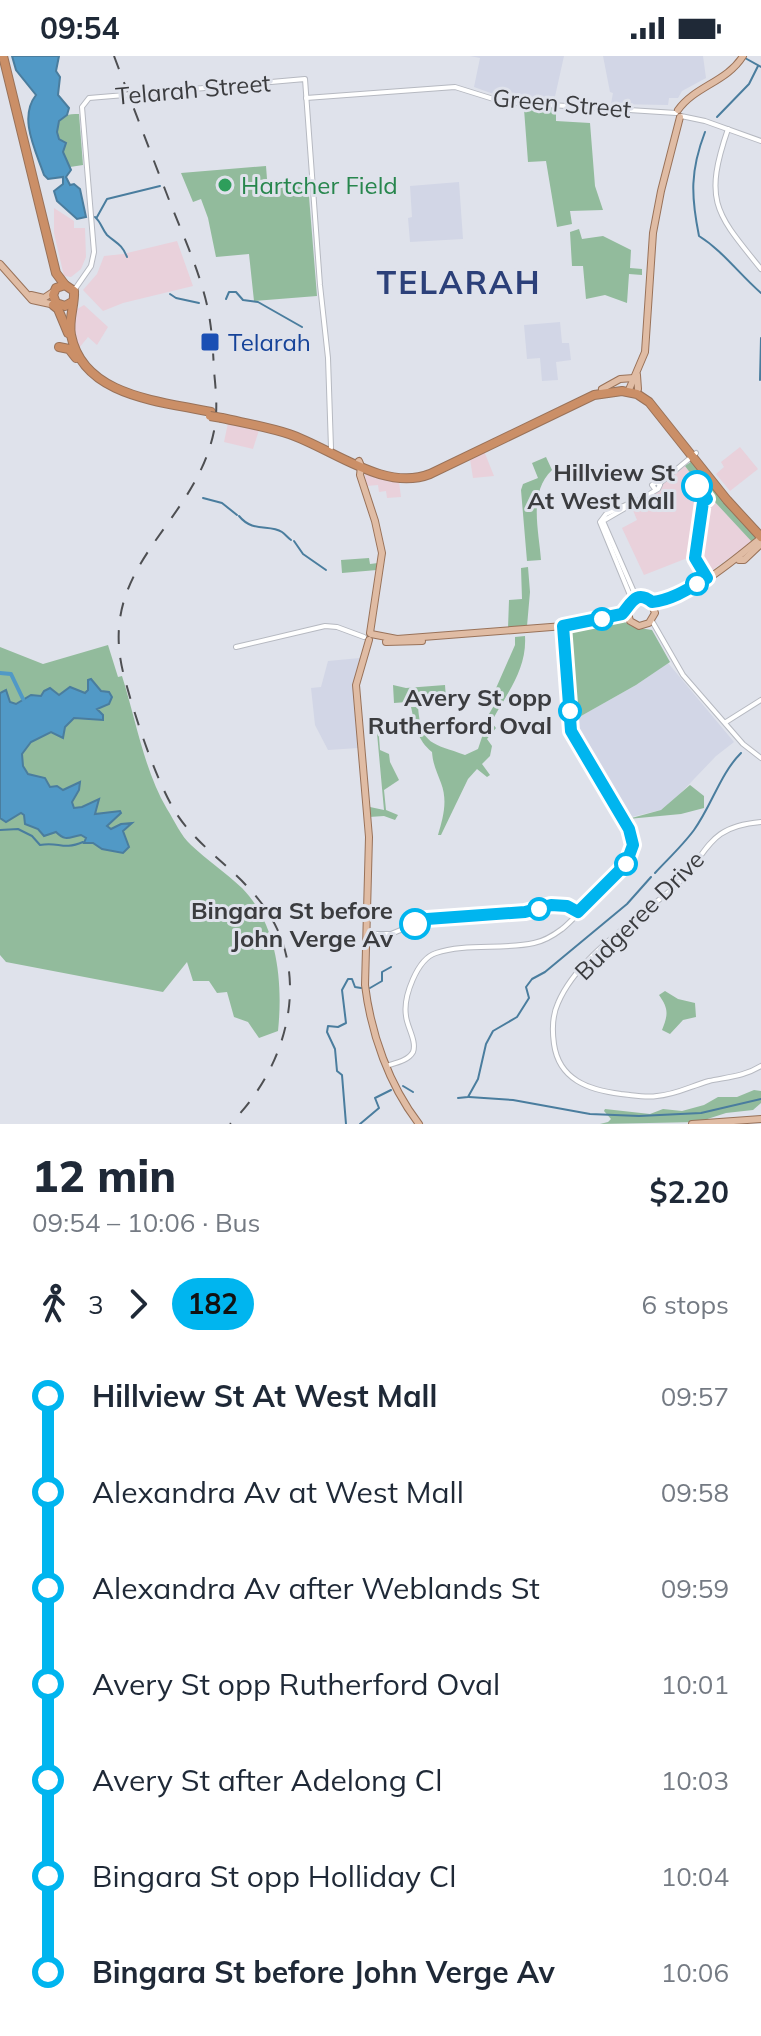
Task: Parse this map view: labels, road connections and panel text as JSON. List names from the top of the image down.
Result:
{
  "streets": {
    "street": ["Telarah Street", "Green Street", "Budgeree Drive"]
  },
  "crossings": [
    ["Telarah Street", "Green Street"]
  ],
  "districts": ["TELARAH"],
  "places": {
    "other": [
      "Hartcher Field",
      "Hillview St At West Mall",
      "Avery St opp Rutherford Oval",
      "Bingara St before John Verge Av"
    ],
    "transit": ["Telarah"]
  },
  "lines": ["bus line 182"],
  "page": {
    "status": "09:54",
    "heading": ["12 min", "09:54 – 10:06 · Bus", "$2.20"],
    "legs": ["3", "182", "6 stops"],
    "list": [
      {
        "name": "Hillview St At West Mall",
        "value": "09:57"
      },
      {
        "name": "Alexandra Av at West Mall",
        "value": "09:58"
      },
      {
        "name": "Alexandra Av after Weblands St",
        "value": "09:59"
      },
      {
        "name": "Avery St opp Rutherford Oval",
        "value": "10:01"
      },
      {
        "name": "Avery St after Adelong Cl",
        "value": "10:03"
      },
      {
        "name": "Bingara St opp Holliday Cl",
        "value": "10:04"
      },
      {
        "name": "Bingara St before John Verge Av",
        "value": "10:06"
      }
    ]
  }
}
